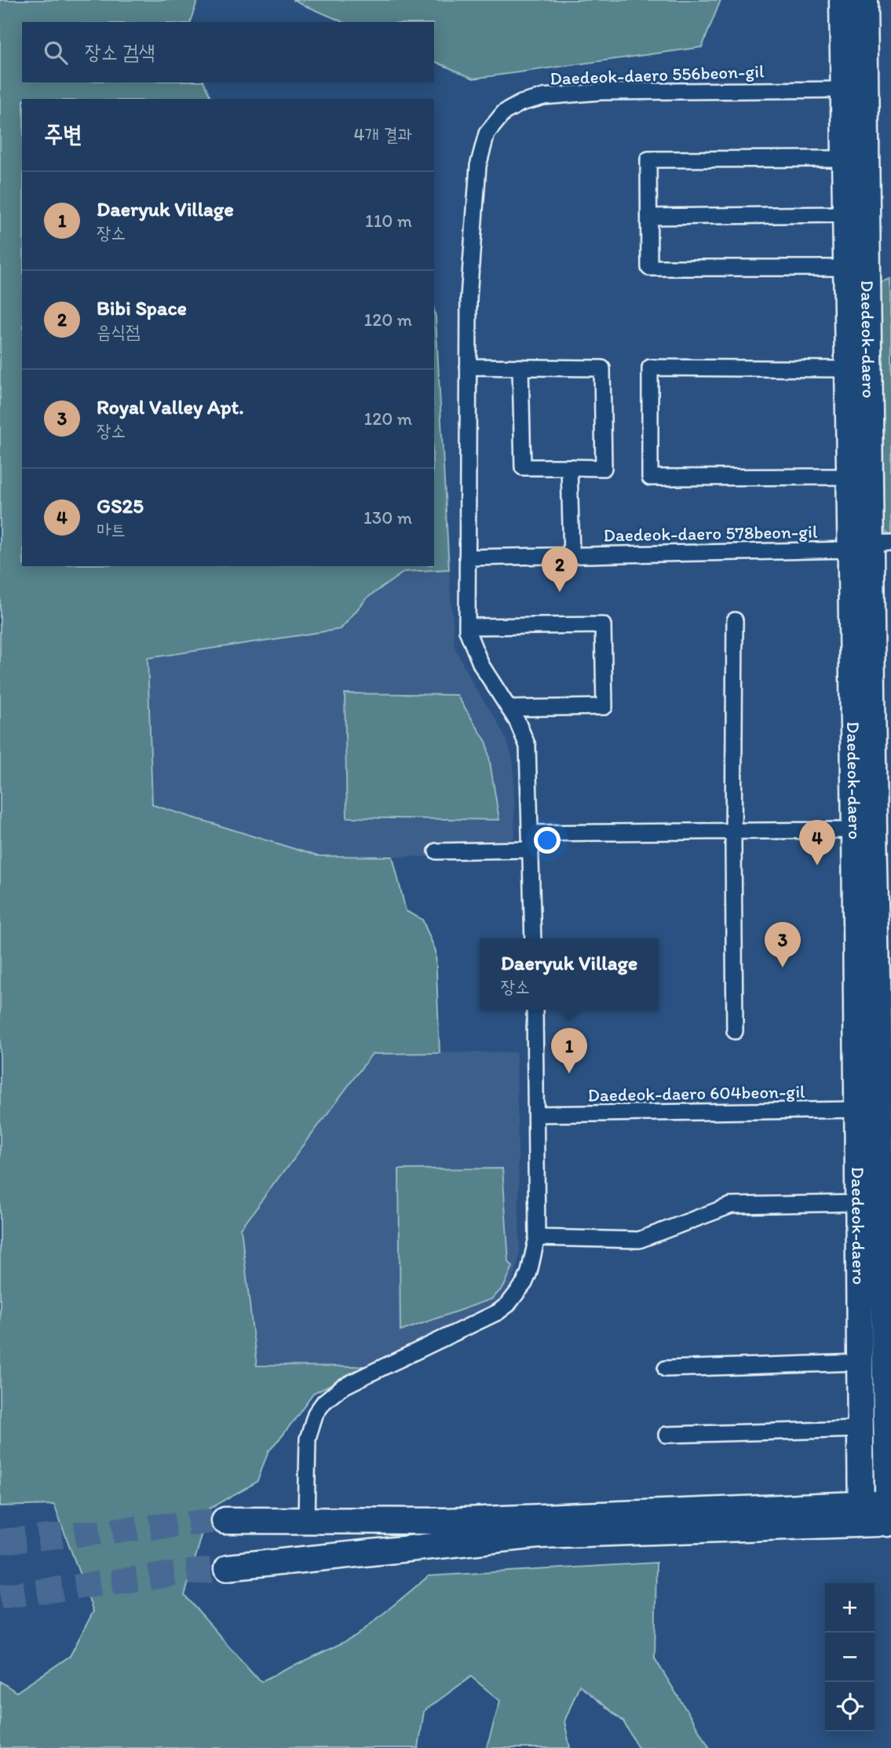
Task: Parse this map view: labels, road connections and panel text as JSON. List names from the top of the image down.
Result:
{
  "streets": {
    "main road": ["Daedeok-daero"],
    "street": ["Daedeok-daero 556beon-gil", "Daedeok-daero 578beon-gil", "Daedeok-daero 604beon-gil"]
  },
  "crossings": [
    ["Daedeok-daero 556beon-gil", "Daedeok-daero"],
    ["Daedeok-daero 556beon-gil", "Daedeok-daero 578beon-gil"],
    ["Daedeok-daero", "Daedeok-daero 578beon-gil"],
    ["Daedeok-daero", "Daedeok-daero 604beon-gil"]
  ],
  "page": {
    "search": "장소 검색",
    "heading": ["주변", "4개 결과"],
    "list": [
      {
        "mark": "1",
        "name": "Daeryuk Village",
        "note": "장소",
        "value": "110 m"
      },
      {
        "mark": "2",
        "name": "Bibi Space",
        "note": "음식점",
        "value": "120 m"
      },
      {
        "mark": "3",
        "name": "Royal Valley Apt.",
        "note": "장소",
        "value": "120 m"
      },
      {
        "mark": "4",
        "name": "GS25",
        "note": "마트",
        "value": "130 m"
      }
    ],
    "pins": [
      "2",
      "4",
      "3",
      "1"
    ],
    "popup": ["Daeryuk Village", "장소"],
    "map_buttons": ["+", "−"]
  }
}
